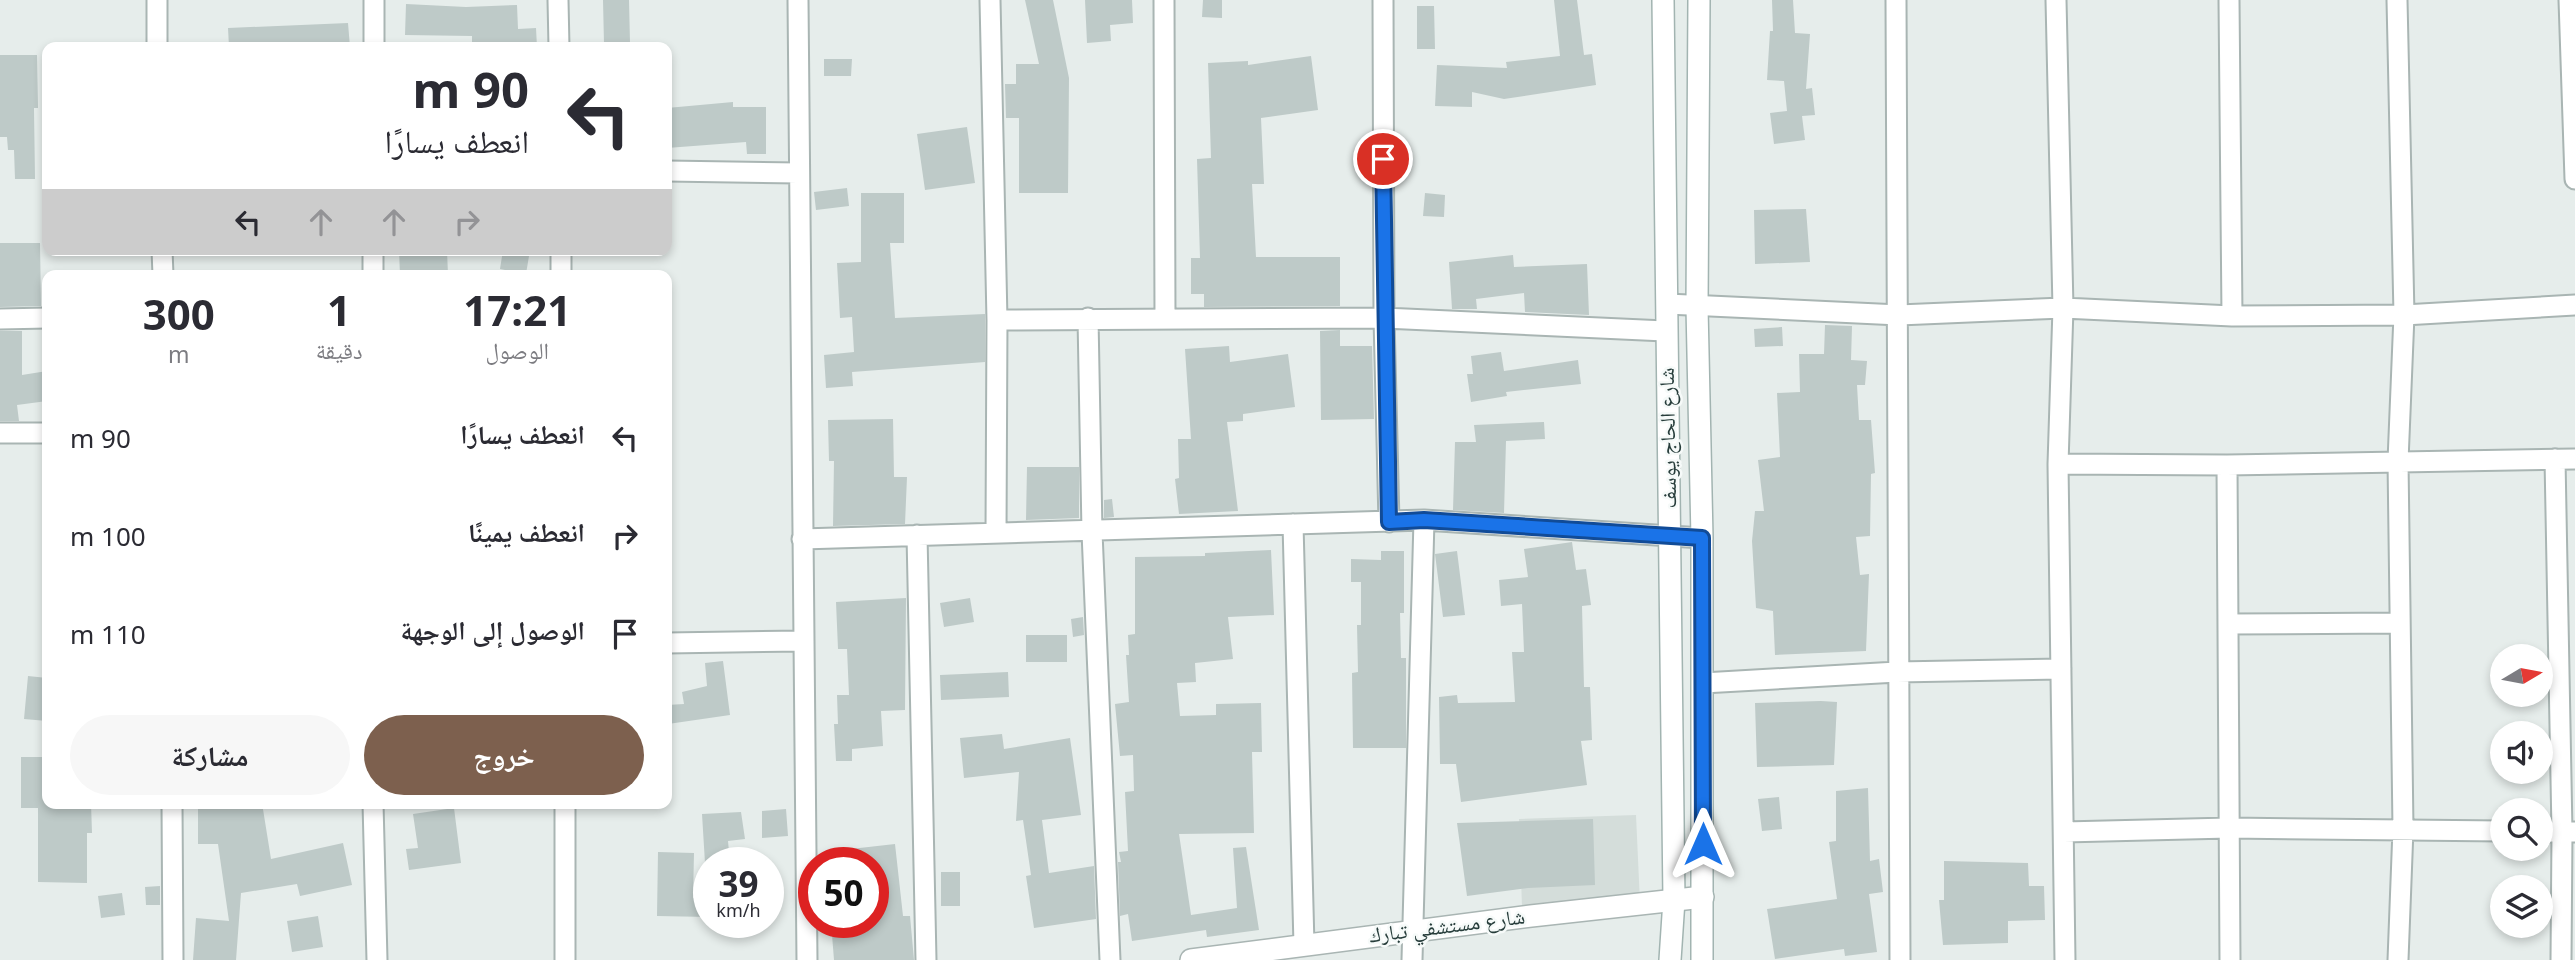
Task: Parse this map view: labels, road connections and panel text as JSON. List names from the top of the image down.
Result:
{
  "streets": {
    "main road": ["شارع الحاج يوسف", "شارع مستشفي تبارك"]
  },
  "crossings": [
    ["شارع الحاج يوسف", "شارع مستشفي تبارك"]
  ],
  "north": "right",
  "page": {
    "turn": ["90 m", "انعطف يسارًا"],
    "eta": [
      "17:21",
      "الوصول",
      "1",
      "دقيقة",
      "300",
      "m"
    ],
    "list": [
      {
        "name": "انعطف يسارًا",
        "value": "90 m"
      },
      {
        "name": "انعطف يمينًا",
        "value": "100 m"
      },
      {
        "name": "الوصول إلى الوجهة",
        "value": "110 m"
      }
    ],
    "buttons": ["خروج", "مشاركة"],
    "speed": "39 km/h",
    "limit": "50"
  }
}
